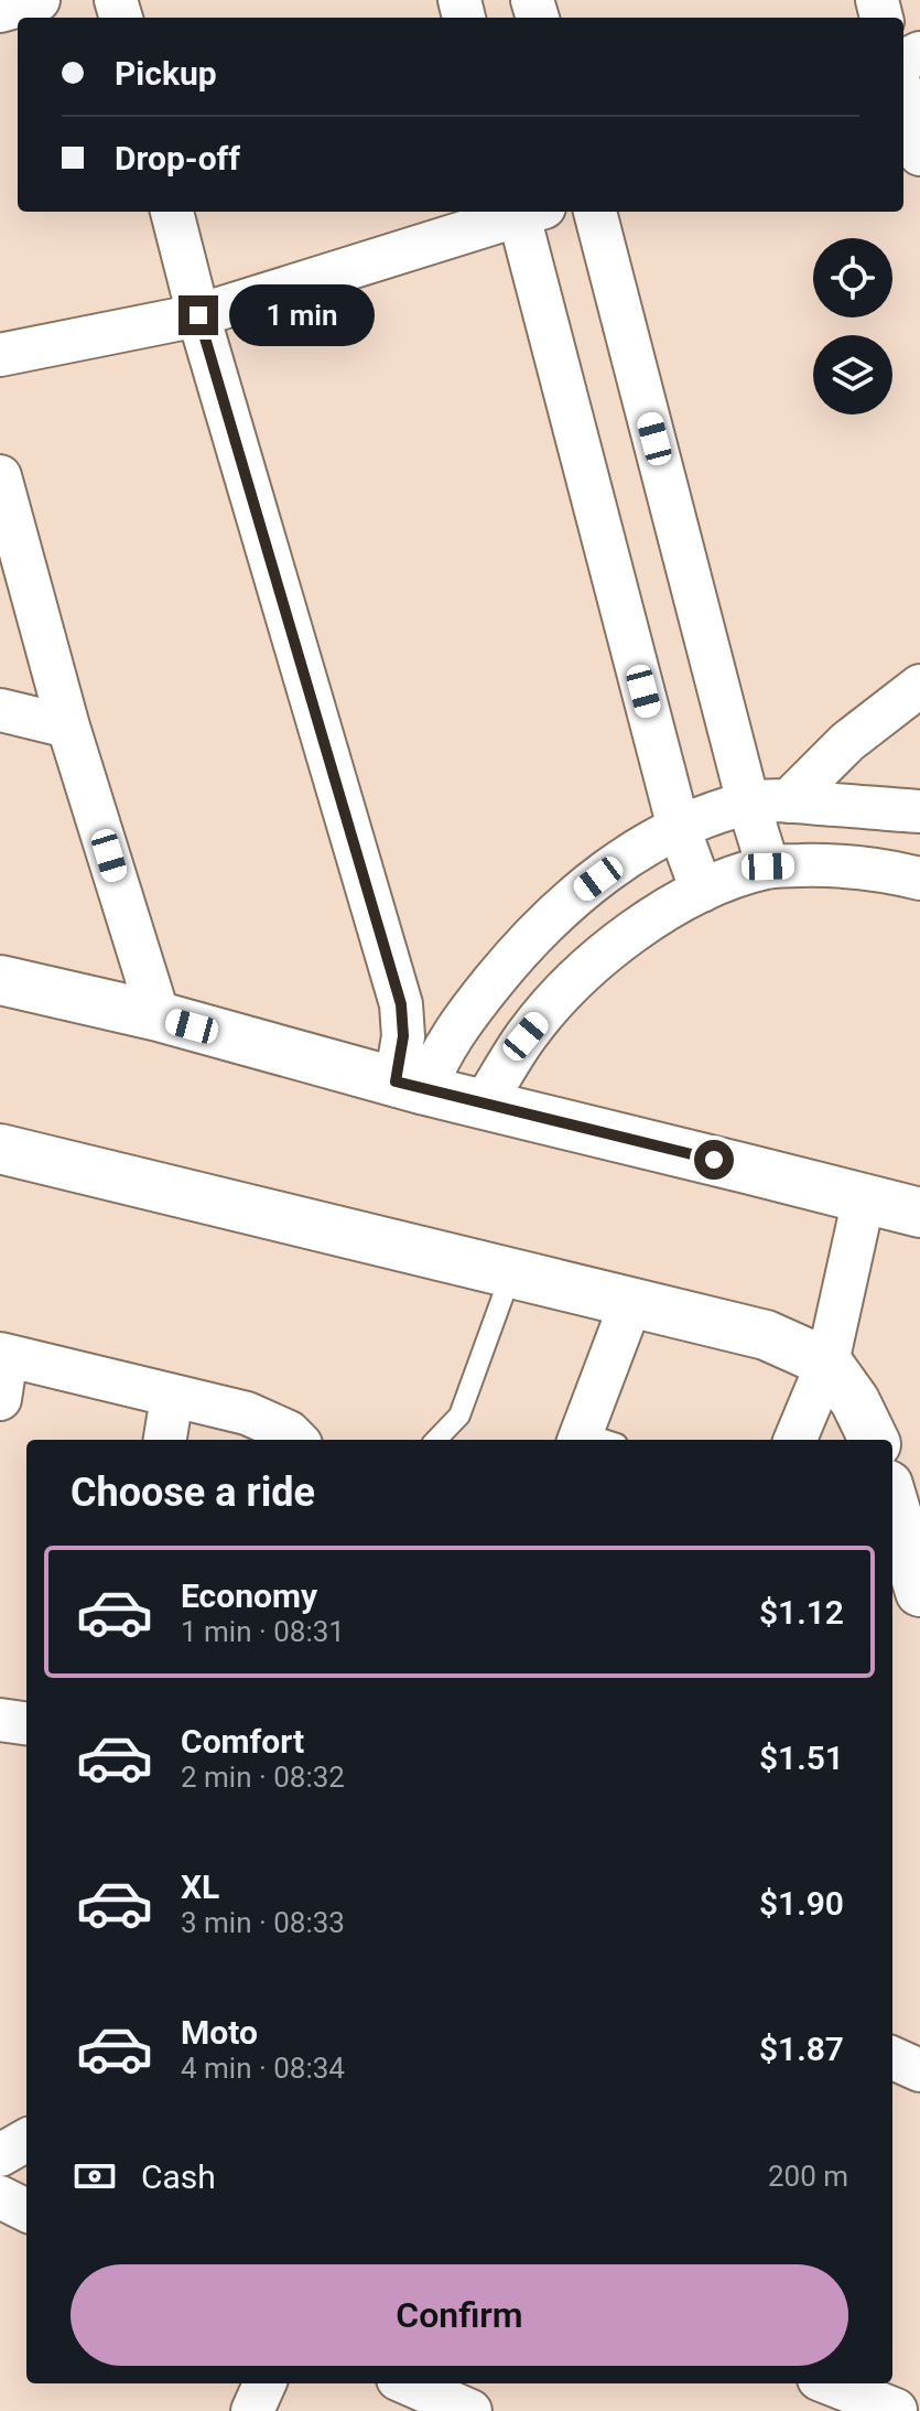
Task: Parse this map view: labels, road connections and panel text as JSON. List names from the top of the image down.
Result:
{
  "page": {
    "banner": ["Pickup", "Drop-off"],
    "bubble": "1 min",
    "heading": "Choose a ride",
    "list": [
      {
        "name": "Economy",
        "note": "1 min · 08:31",
        "value": "$1.12"
      },
      {
        "name": "Comfort",
        "note": "2 min · 08:32",
        "value": "$1.51"
      },
      {
        "name": "XL",
        "note": "3 min · 08:33",
        "value": "$1.90"
      },
      {
        "name": "Moto",
        "note": "4 min · 08:34",
        "value": "$1.87"
      }
    ],
    "pay": ["Cash", "200 m"],
    "buttons": "Confirm"
  }
}
